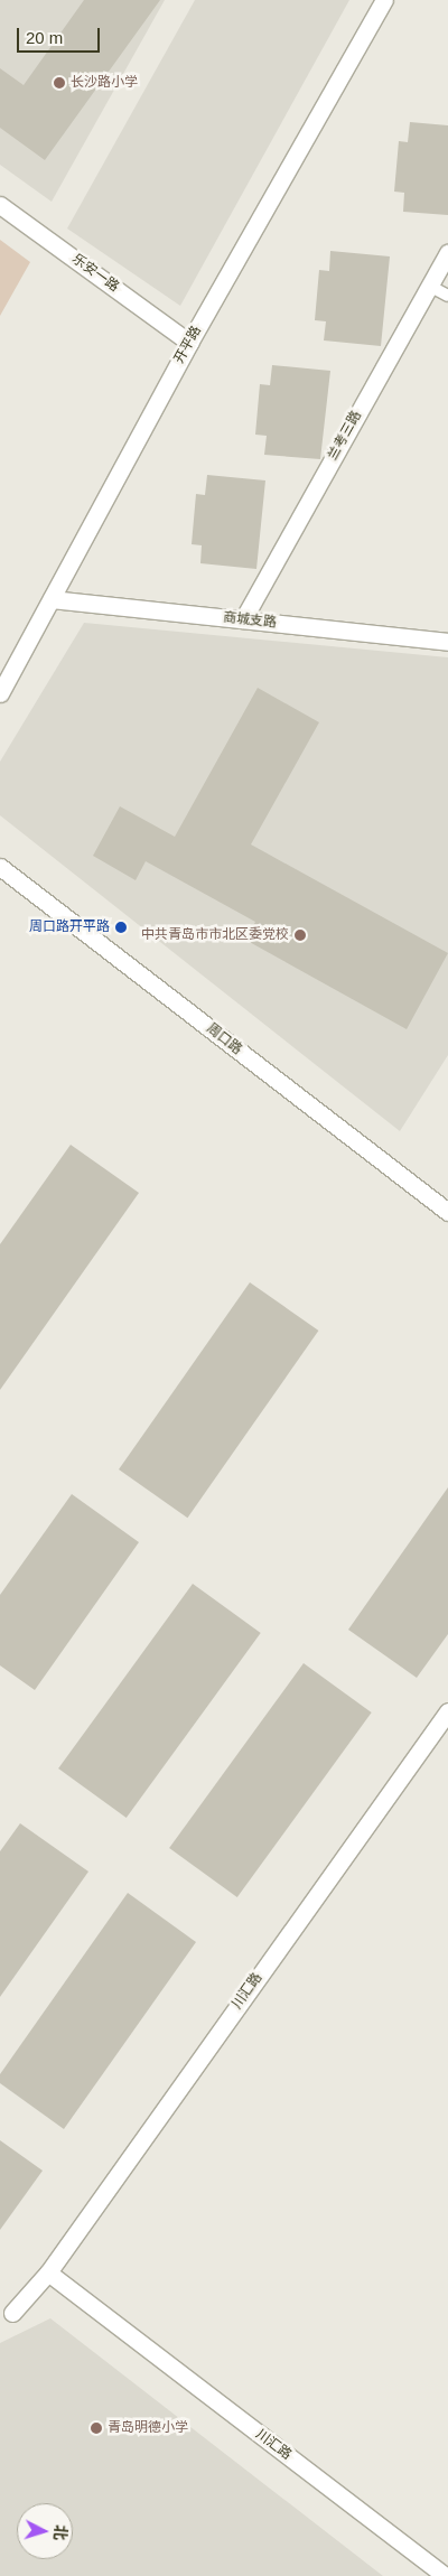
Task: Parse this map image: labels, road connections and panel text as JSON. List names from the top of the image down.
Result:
{
  "streets": {
    "street": [
      "乐安一路",
      "开平路",
      "兰考三路",
      "商城支路",
      "周口路",
      "川汇路"
    ]
  },
  "crossings": [
    ["乐安一路", "开平路"],
    ["开平路", "商城支路"],
    ["兰考三路", "商城支路"]
  ],
  "places": [
    "长沙路小学",
    "周口路开平路",
    "中共青岛市市北区委党校",
    "青岛明德小学"
  ],
  "scale_bar": "20 m",
  "north": "right"
}
